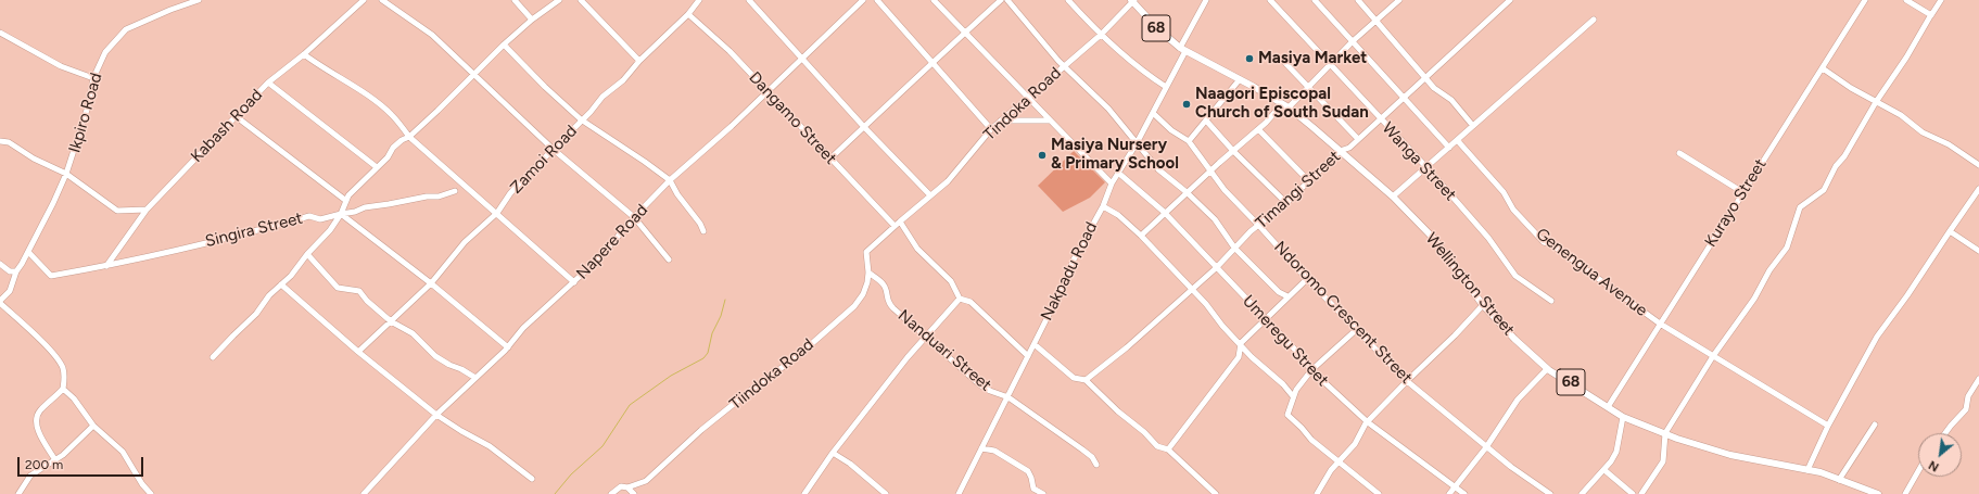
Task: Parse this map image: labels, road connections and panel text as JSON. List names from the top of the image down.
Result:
{
  "streets": {
    "main road": ["68", "Wellington Street"],
    "street": [
      "Tindoka Road",
      "Ikpiro Road",
      "Dangamo Street",
      "Kabash Road",
      "Zamoi Road",
      "Wanga Street",
      "Timangi Street",
      "Kurayo Street",
      "Singira Street",
      "Napere Road",
      "Nakpadu Road",
      "Genengua Avenue",
      "Ndoromo Crescent Street",
      "Umeregu Street",
      "Nanduari Street",
      "Tiindoka Road"
    ]
  },
  "crossings": [
    ["Tindoka Road", "Dangamo Street"],
    ["Tindoka Road", "Wellington Street"],
    ["Tindoka Road", "Tiindoka Road"],
    ["Ikpiro Road", "Singira Street"],
    ["Dangamo Street", "Zamoi Road"],
    ["Dangamo Street", "Napere Road"],
    ["Dangamo Street", "Tiindoka Road"],
    ["Kabash Road", "Singira Street"],
    ["Wanga Street", "Timangi Street"],
    ["Timangi Street", "Wellington Street"],
    ["Timangi Street", "Ndoromo Crescent Street"],
    ["Timangi Street", "Umeregu Street"],
    ["Kurayo Street", "Genengua Avenue"],
    ["Kurayo Street", "Wellington Street"],
    ["Nakpadu Road", "Wellington Street"],
    ["Nakpadu Road", "Ndoromo Crescent Street"],
    ["Nakpadu Road", "Umeregu Street"],
    ["Nakpadu Road", "Nanduari Street"],
    ["Nanduari Street", "Tiindoka Road"]
  ],
  "places": ["Masiya Market", "Naagori Episcopal Church of South Sudan", "Masiya Nursery & Primary School"],
  "scale_bar": "200 m",
  "north": "bottom left"
}
